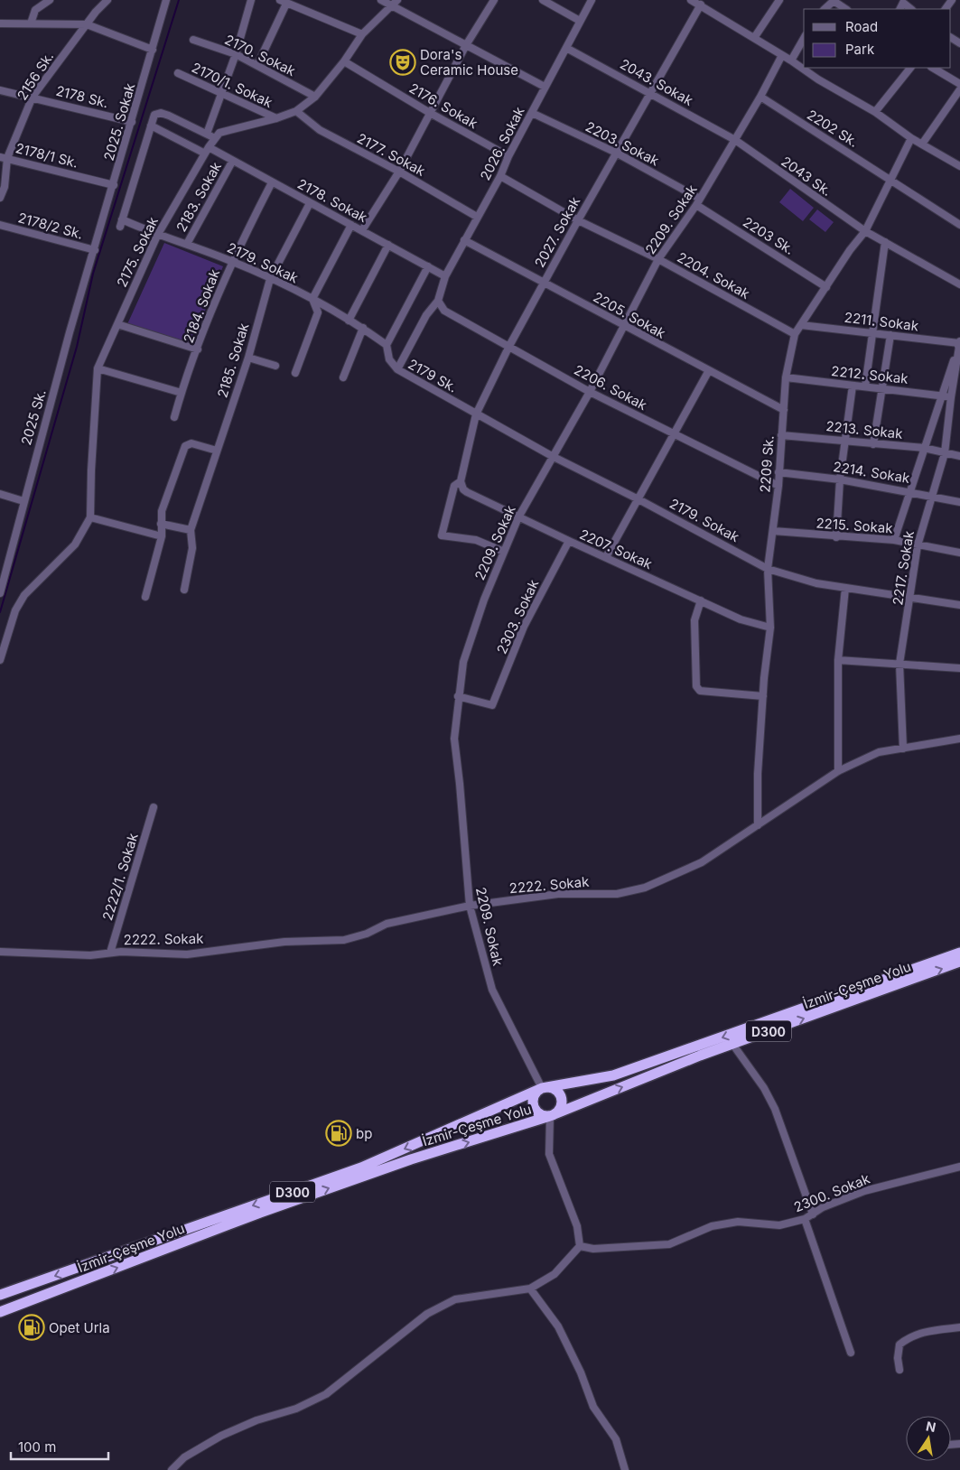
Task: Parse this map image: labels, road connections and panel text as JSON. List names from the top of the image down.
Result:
{
  "streets": {
    "highway": ["İzmir-Çeşme Yolu", "D300"],
    "street": [
      "2170. Sokak",
      "2156 Sk.",
      "2043. Sokak",
      "2170/1. Sokak",
      "2178 Sk.",
      "2176. Sokak",
      "2025. Sokak",
      "2202 Sk.",
      "2026. Sokak",
      "2203. Sokak",
      "2177. Sokak",
      "2178/1 Sk.",
      "2043 Sk.",
      "2183. Sokak",
      "2178. Sokak",
      "2209. Sokak",
      "2178/2 Sk.",
      "2027. Sokak",
      "2203 Sk.",
      "2175. Sokak",
      "2179. Sokak",
      "2204. Sokak",
      "2184. Sokak",
      "2205. Sokak",
      "2211. Sokak",
      "2185. Sokak",
      "2212. Sokak",
      "2179 Sk.",
      "2206. Sokak",
      "2025 Sk.",
      "2213. Sokak",
      "2209 Sk.",
      "2214. Sokak",
      "2215. Sokak",
      "2207. Sokak",
      "2217. Sokak",
      "2303. Sokak",
      "2222/1. Sokak",
      "2222. Sokak",
      "2300. Sokak"
    ]
  },
  "crossings": [
    ["2170. Sokak", "2175. Sokak"],
    ["2156 Sk.", "2178 Sk."],
    ["2156 Sk.", "2178/1 Sk."],
    ["2043. Sokak", "2026. Sokak"],
    ["2043. Sokak", "2043 Sk."],
    ["2043. Sokak", "2209. Sokak"],
    ["2043. Sokak", "2027. Sokak"],
    ["2170/1. Sokak", "2175. Sokak"],
    ["2178 Sk.", "2025. Sokak"],
    ["2176. Sokak", "2026. Sokak"],
    ["2176. Sokak", "2175. Sokak"],
    ["2025. Sokak", "2178/1 Sk."],
    ["2025. Sokak", "2178/2 Sk."],
    ["2025. Sokak", "2025 Sk."],
    ["2202 Sk.", "2209. Sokak"],
    ["2202 Sk.", "2209 Sk."],
    ["2026. Sokak", "2203. Sokak"],
    ["2026. Sokak", "2177. Sokak"],
    ["2026. Sokak", "2178. Sokak"],
    ["2026. Sokak", "2204. Sokak"],
    ["2026. Sokak", "2205. Sokak"],
    ["2026. Sokak", "2206. Sokak"],
    ["2203. Sokak", "2209. Sokak"],
    ["2203. Sokak", "2027. Sokak"],
    ["2203. Sokak", "2203 Sk."],
    ["2177. Sokak", "2175. Sokak"],
    ["2043 Sk.", "2209. Sokak"],
    ["2043 Sk.", "2209 Sk."],
    ["2183. Sokak", "2178. Sokak"],
    ["2183. Sokak", "2179. Sokak"],
    ["2178. Sokak", "2175. Sokak"],
    ["2178. Sokak", "2179. Sokak"],
    ["2178. Sokak", "2184. Sokak"],
    ["2178. Sokak", "2185. Sokak"],
    ["2209. Sokak", "2027. Sokak"],
    ["2209. Sokak", "2203 Sk."],
    ["2209. Sokak", "2179. Sokak"],
    ["2209. Sokak", "2204. Sokak"],
    ["2209. Sokak", "2205. Sokak"],
    ["2209. Sokak", "2206. Sokak"],
    ["2209. Sokak", "2207. Sokak"],
    ["2209. Sokak", "2303. Sokak"],
    ["2209. Sokak", "2222. Sokak"],
    ["2209. Sokak", "İzmir-Çeşme Yolu"],
    ["2178/2 Sk.", "2025 Sk."],
    ["2027. Sokak", "2179. Sokak"],
    ["2027. Sokak", "2204. Sokak"],
    ["2027. Sokak", "2205. Sokak"],
    ["2027. Sokak", "2206. Sokak"],
    ["2027. Sokak", "2207. Sokak"],
    ["2203 Sk.", "2209 Sk."],
    ["2175. Sokak", "2179. Sokak"],
    ["2179. Sokak", "2184. Sokak"],
    ["2179. Sokak", "2185. Sokak"],
    ["2179. Sokak", "2179 Sk."],
    ["2179. Sokak", "2209 Sk."],
    ["2179. Sokak", "2217. Sokak"],
    ["2204. Sokak", "2209 Sk."],
    ["2205. Sokak", "2209 Sk."],
    ["2211. Sokak", "2209 Sk."],
    ["2211. Sokak", "2217. Sokak"],
    ["2212. Sokak", "2209 Sk."],
    ["2212. Sokak", "2217. Sokak"],
    ["2206. Sokak", "2209 Sk."],
    ["2213. Sokak", "2209 Sk."],
    ["2213. Sokak", "2217. Sokak"],
    ["2209 Sk.", "2214. Sokak"],
    ["2209 Sk.", "2215. Sokak"],
    ["2209 Sk.", "2207. Sokak"],
    ["2209 Sk.", "2222. Sokak"],
    ["2214. Sokak", "2217. Sokak"],
    ["2215. Sokak", "2217. Sokak"],
    ["2207. Sokak", "2303. Sokak"],
    ["2217. Sokak", "2222. Sokak"],
    ["2222/1. Sokak", "2222. Sokak"]
  ],
  "places": {
    "theatre": ["Dora's Ceramic House"],
    "fuel station": ["bp", "Opet Urla"]
  },
  "legend": ["Road", "Park"],
  "scale_bar": "100 m",
  "north": "top"
}
